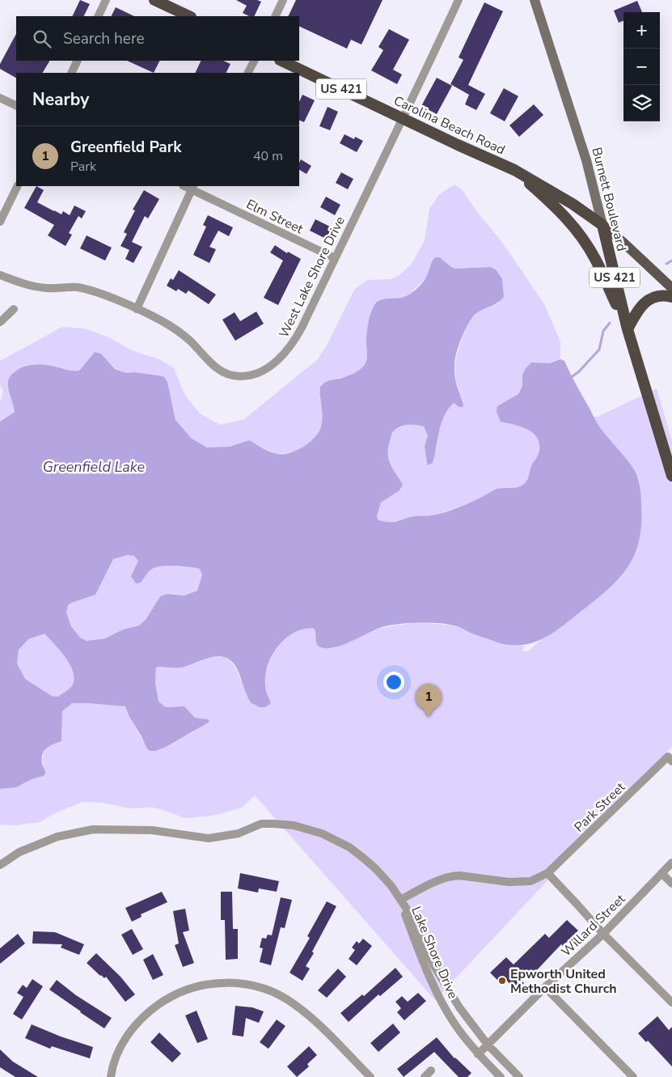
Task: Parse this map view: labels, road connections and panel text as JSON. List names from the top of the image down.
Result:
{
  "streets": {
    "highway": ["US 421", "Carolina Beach Road", "Burnett Boulevard"],
    "street": [
      "Elm Street",
      "West Lake Shore Drive",
      "Park Street",
      "Willard Street",
      "Lake Shore Drive"
    ]
  },
  "crossings": [
    ["Carolina Beach Road", "Burnett Boulevard"],
    ["Carolina Beach Road", "West Lake Shore Drive"],
    ["Elm Street", "West Lake Shore Drive"],
    ["Willard Street", "Lake Shore Drive"]
  ],
  "water": ["Greenfield Lake"],
  "places": ["Epworth United Methodist Church"],
  "page": {
    "map_buttons": ["+", "−"],
    "search": "Search here",
    "heading": "Nearby",
    "list": [
      {
        "mark": "1",
        "name": "Greenfield Park",
        "note": "Park",
        "value": "40 m"
      }
    ],
    "pins": "1"
  }
}
